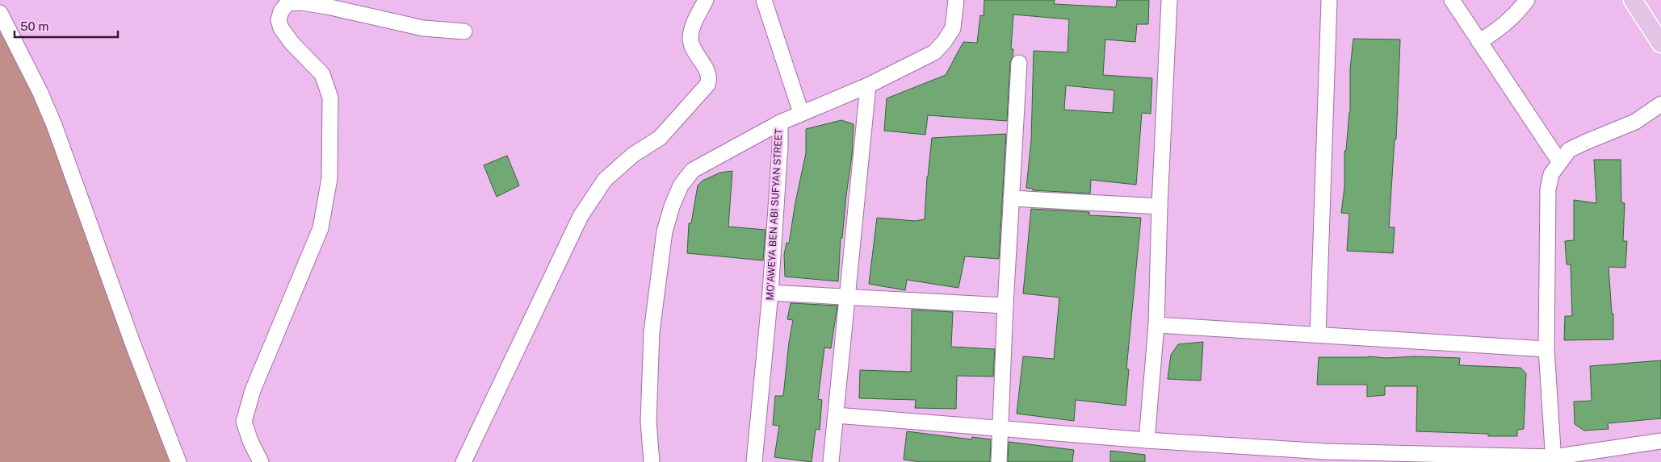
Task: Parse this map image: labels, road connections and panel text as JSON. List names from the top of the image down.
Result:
{
  "streets": {
    "street": ["MO'AWEYA BEN ABI SUFYAN STREET"]
  },
  "scale_bar": "50 m"
}
